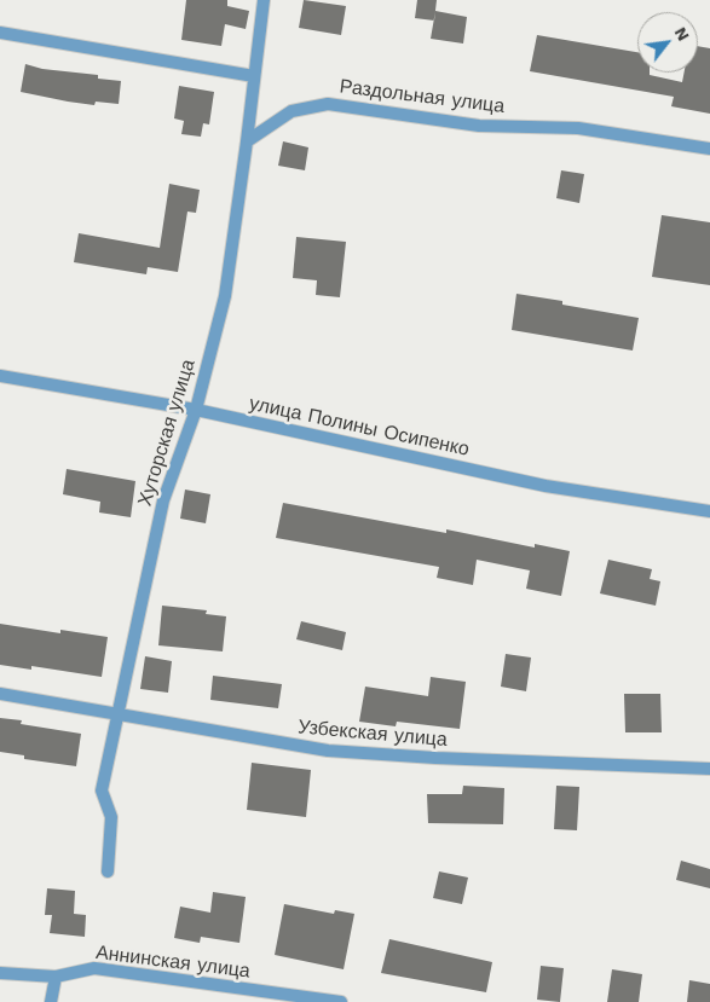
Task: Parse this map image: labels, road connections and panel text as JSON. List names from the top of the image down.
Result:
{
  "streets": {
    "street": [
      "Раздольная улица",
      "улица Полины Осипенко",
      "Хуторская улица",
      "Узбекская улица",
      "Аннинская улица"
    ]
  },
  "crossings": [
    ["Раздольная улица", "Хуторская улица"],
    ["улица Полины Осипенко", "Хуторская улица"],
    ["Хуторская улица", "Узбекская улица"]
  ],
  "north": "top right"
}
